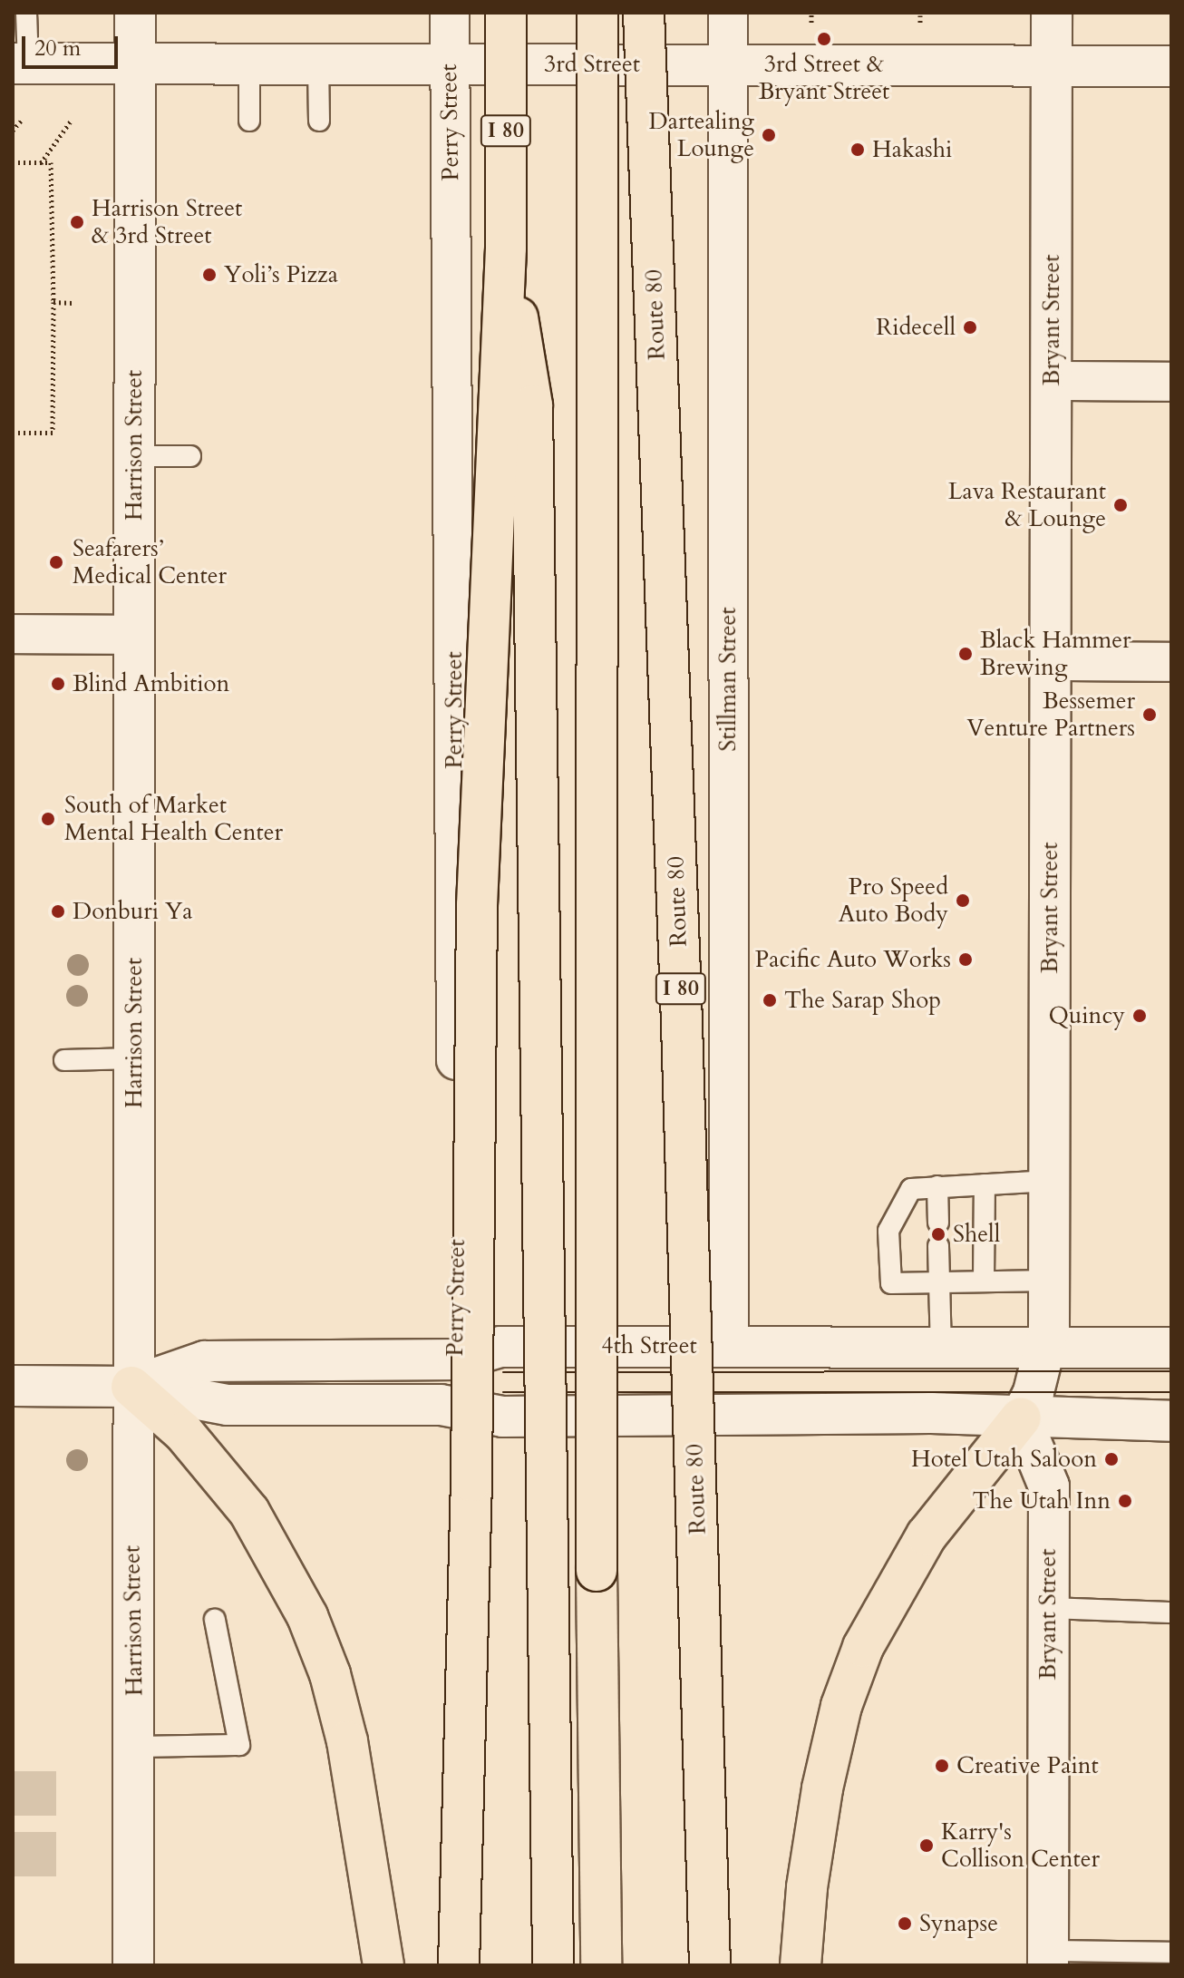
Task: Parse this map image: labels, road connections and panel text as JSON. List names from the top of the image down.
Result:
{
  "streets": {
    "highway": ["I 80", "Route 80"],
    "main road": [
      "3rd Street",
      "Bryant Street",
      "Harrison Street",
      "4th Street"
    ],
    "street": ["Perry Street", "Stillman Street"]
  },
  "crossings": [
    ["3rd Street", "Perry Street"],
    ["3rd Street", "Bryant Street"],
    ["3rd Street", "Harrison Street"],
    ["3rd Street", "Stillman Street"],
    ["Perry Street", "4th Street"],
    ["Bryant Street", "4th Street"],
    ["Harrison Street", "4th Street"],
    ["Stillman Street", "4th Street"]
  ],
  "places": [
    "3rd Street & Bryant Street",
    "Dartealing Lounge",
    "Hakashi",
    "Harrison Street & 3rd Street",
    "Yoli’s Pizza",
    "Ridecell",
    "Lava Restaurant & Lounge",
    "Seafarers’ Medical Center",
    "Black Hammer Brewing",
    "Blind Ambition",
    "Bessemer Venture Partners",
    "South of Market Mental Health Center",
    "Pro Speed Auto Body",
    "Donburi Ya",
    "Pacific Auto Works",
    "The Sarap Shop",
    "Quincy",
    "Shell",
    "Hotel Utah Saloon",
    "The Utah Inn",
    "Creative Paint",
    "Karry's Collison Center",
    "Synapse"
  ],
  "scale_bar": "20 m"
}
